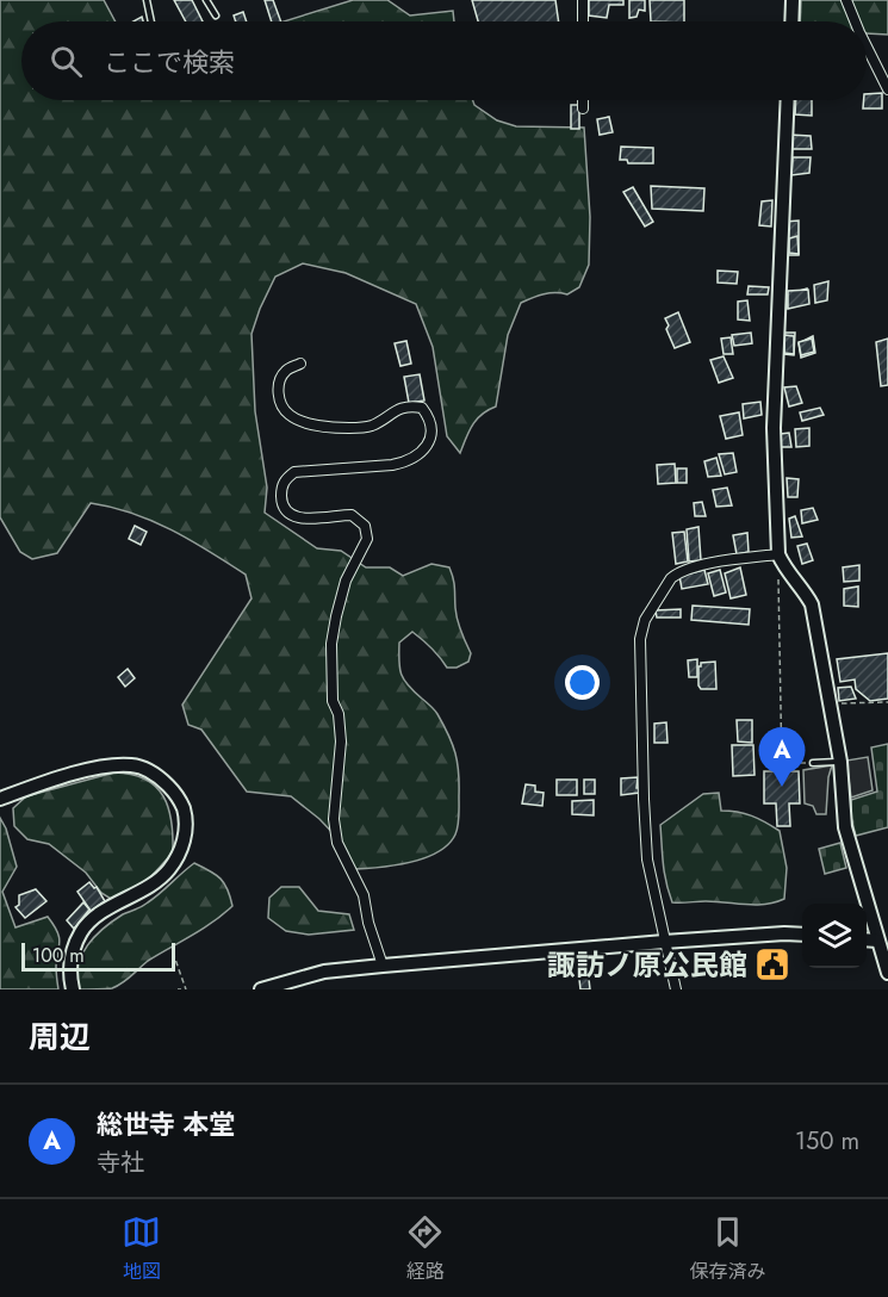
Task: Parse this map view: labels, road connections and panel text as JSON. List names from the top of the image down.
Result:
{
  "places": {
    "public building": ["諏訪ノ原公民館"]
  },
  "scale_bar": "100 m",
  "page": {
    "search": "ここで検索",
    "pins": "A",
    "scale": "100 m",
    "heading": "周辺",
    "list": [
      {
        "mark": "A",
        "name": "総世寺 本堂",
        "note": "寺社",
        "value": "150 m"
      }
    ],
    "nav": ["地図", "経路", "保存済み"]
  }
}
